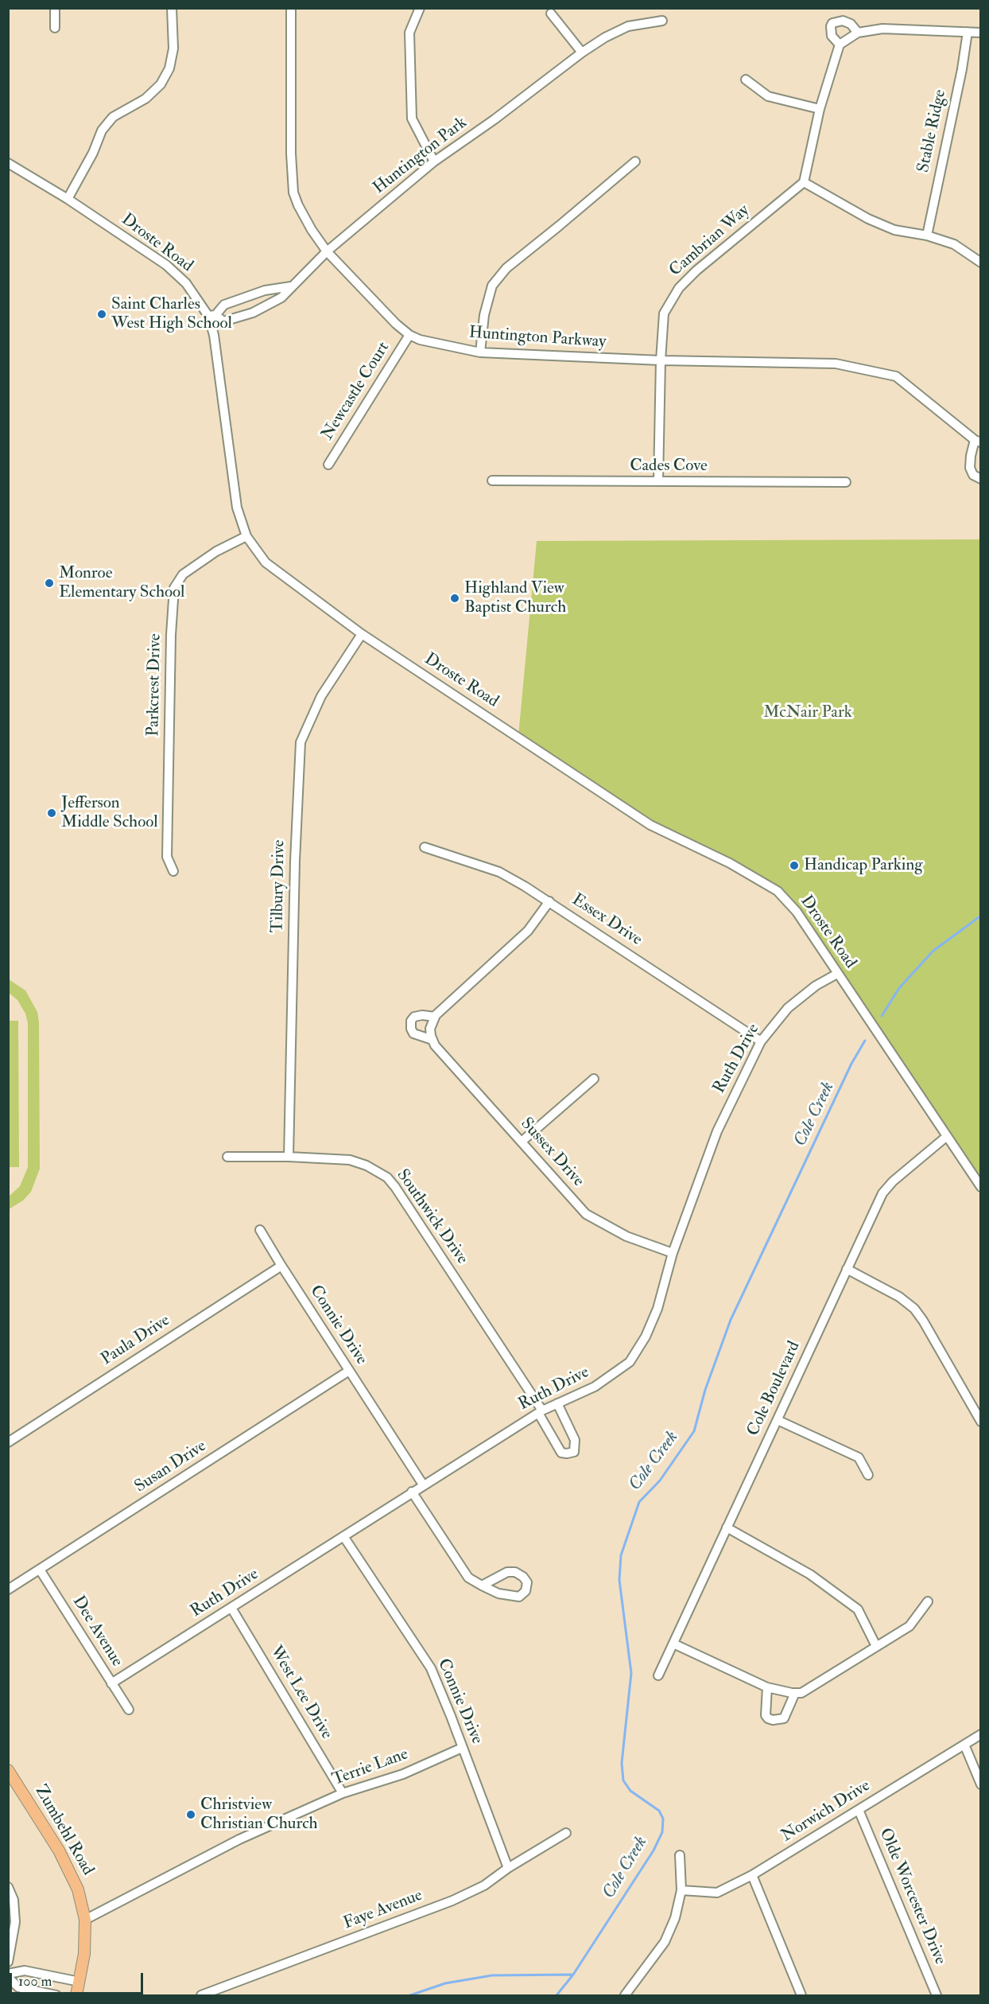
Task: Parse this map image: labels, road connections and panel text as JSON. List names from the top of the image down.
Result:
{
  "streets": {
    "main road": ["Zumbehl Road"],
    "street": [
      "Stable Ridge",
      "Huntington Park",
      "Cambrian Way",
      "Droste Road",
      "Huntington Parkway",
      "Newcastle Court",
      "Cades Cove",
      "Parkcrest Drive",
      "Tilbury Drive",
      "Essex Drive",
      "Ruth Drive",
      "Sussex Drive",
      "Southwick Drive",
      "Connie Drive",
      "Paula Drive",
      "Cole Boulevard",
      "Susan Drive",
      "Dee Avenue",
      "West Lee Drive",
      "Terrie Lane",
      "Norwich Drive",
      "Olde Worcester Drive",
      "Faye Avenue"
    ]
  },
  "crossings": [
    ["Huntington Park", "Droste Road"],
    ["Huntington Park", "Huntington Parkway"],
    ["Cambrian Way", "Huntington Parkway"],
    ["Cambrian Way", "Cades Cove"],
    ["Droste Road", "Parkcrest Drive"],
    ["Droste Road", "Tilbury Drive"],
    ["Droste Road", "Ruth Drive"],
    ["Droste Road", "Cole Boulevard"],
    ["Huntington Parkway", "Newcastle Court"],
    ["Tilbury Drive", "Southwick Drive"],
    ["Essex Drive", "Ruth Drive"],
    ["Ruth Drive", "Sussex Drive"],
    ["Ruth Drive", "Southwick Drive"],
    ["Ruth Drive", "Connie Drive"],
    ["Ruth Drive", "Dee Avenue"],
    ["Ruth Drive", "West Lee Drive"],
    ["Connie Drive", "Paula Drive"],
    ["Connie Drive", "Susan Drive"],
    ["Connie Drive", "Terrie Lane"],
    ["Connie Drive", "Faye Avenue"],
    ["Susan Drive", "Dee Avenue"],
    ["West Lee Drive", "Terrie Lane"],
    ["Terrie Lane", "Zumbehl Road"],
    ["Norwich Drive", "Olde Worcester Drive"]
  ],
  "water": ["Cole Creek"],
  "parks": ["McNair Park"],
  "places": [
    "Saint Charles West High School",
    "Monroe Elementary School",
    "Highland View Baptist Church",
    "Jefferson Middle School",
    "Handicap Parking",
    "Christview Christian Church"
  ],
  "scale_bar": "100 m"
}
